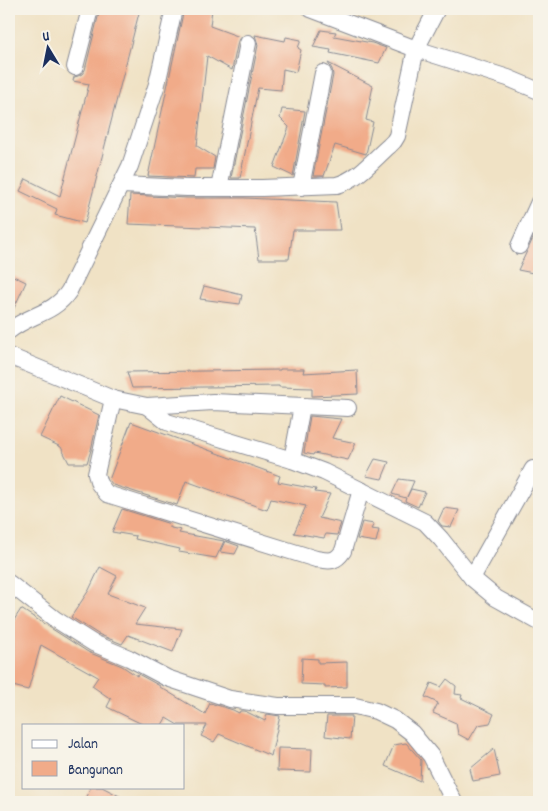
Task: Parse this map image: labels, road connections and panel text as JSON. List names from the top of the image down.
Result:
{
  "legend": ["Jalan", "Bangunan"],
  "north": "top"
}
